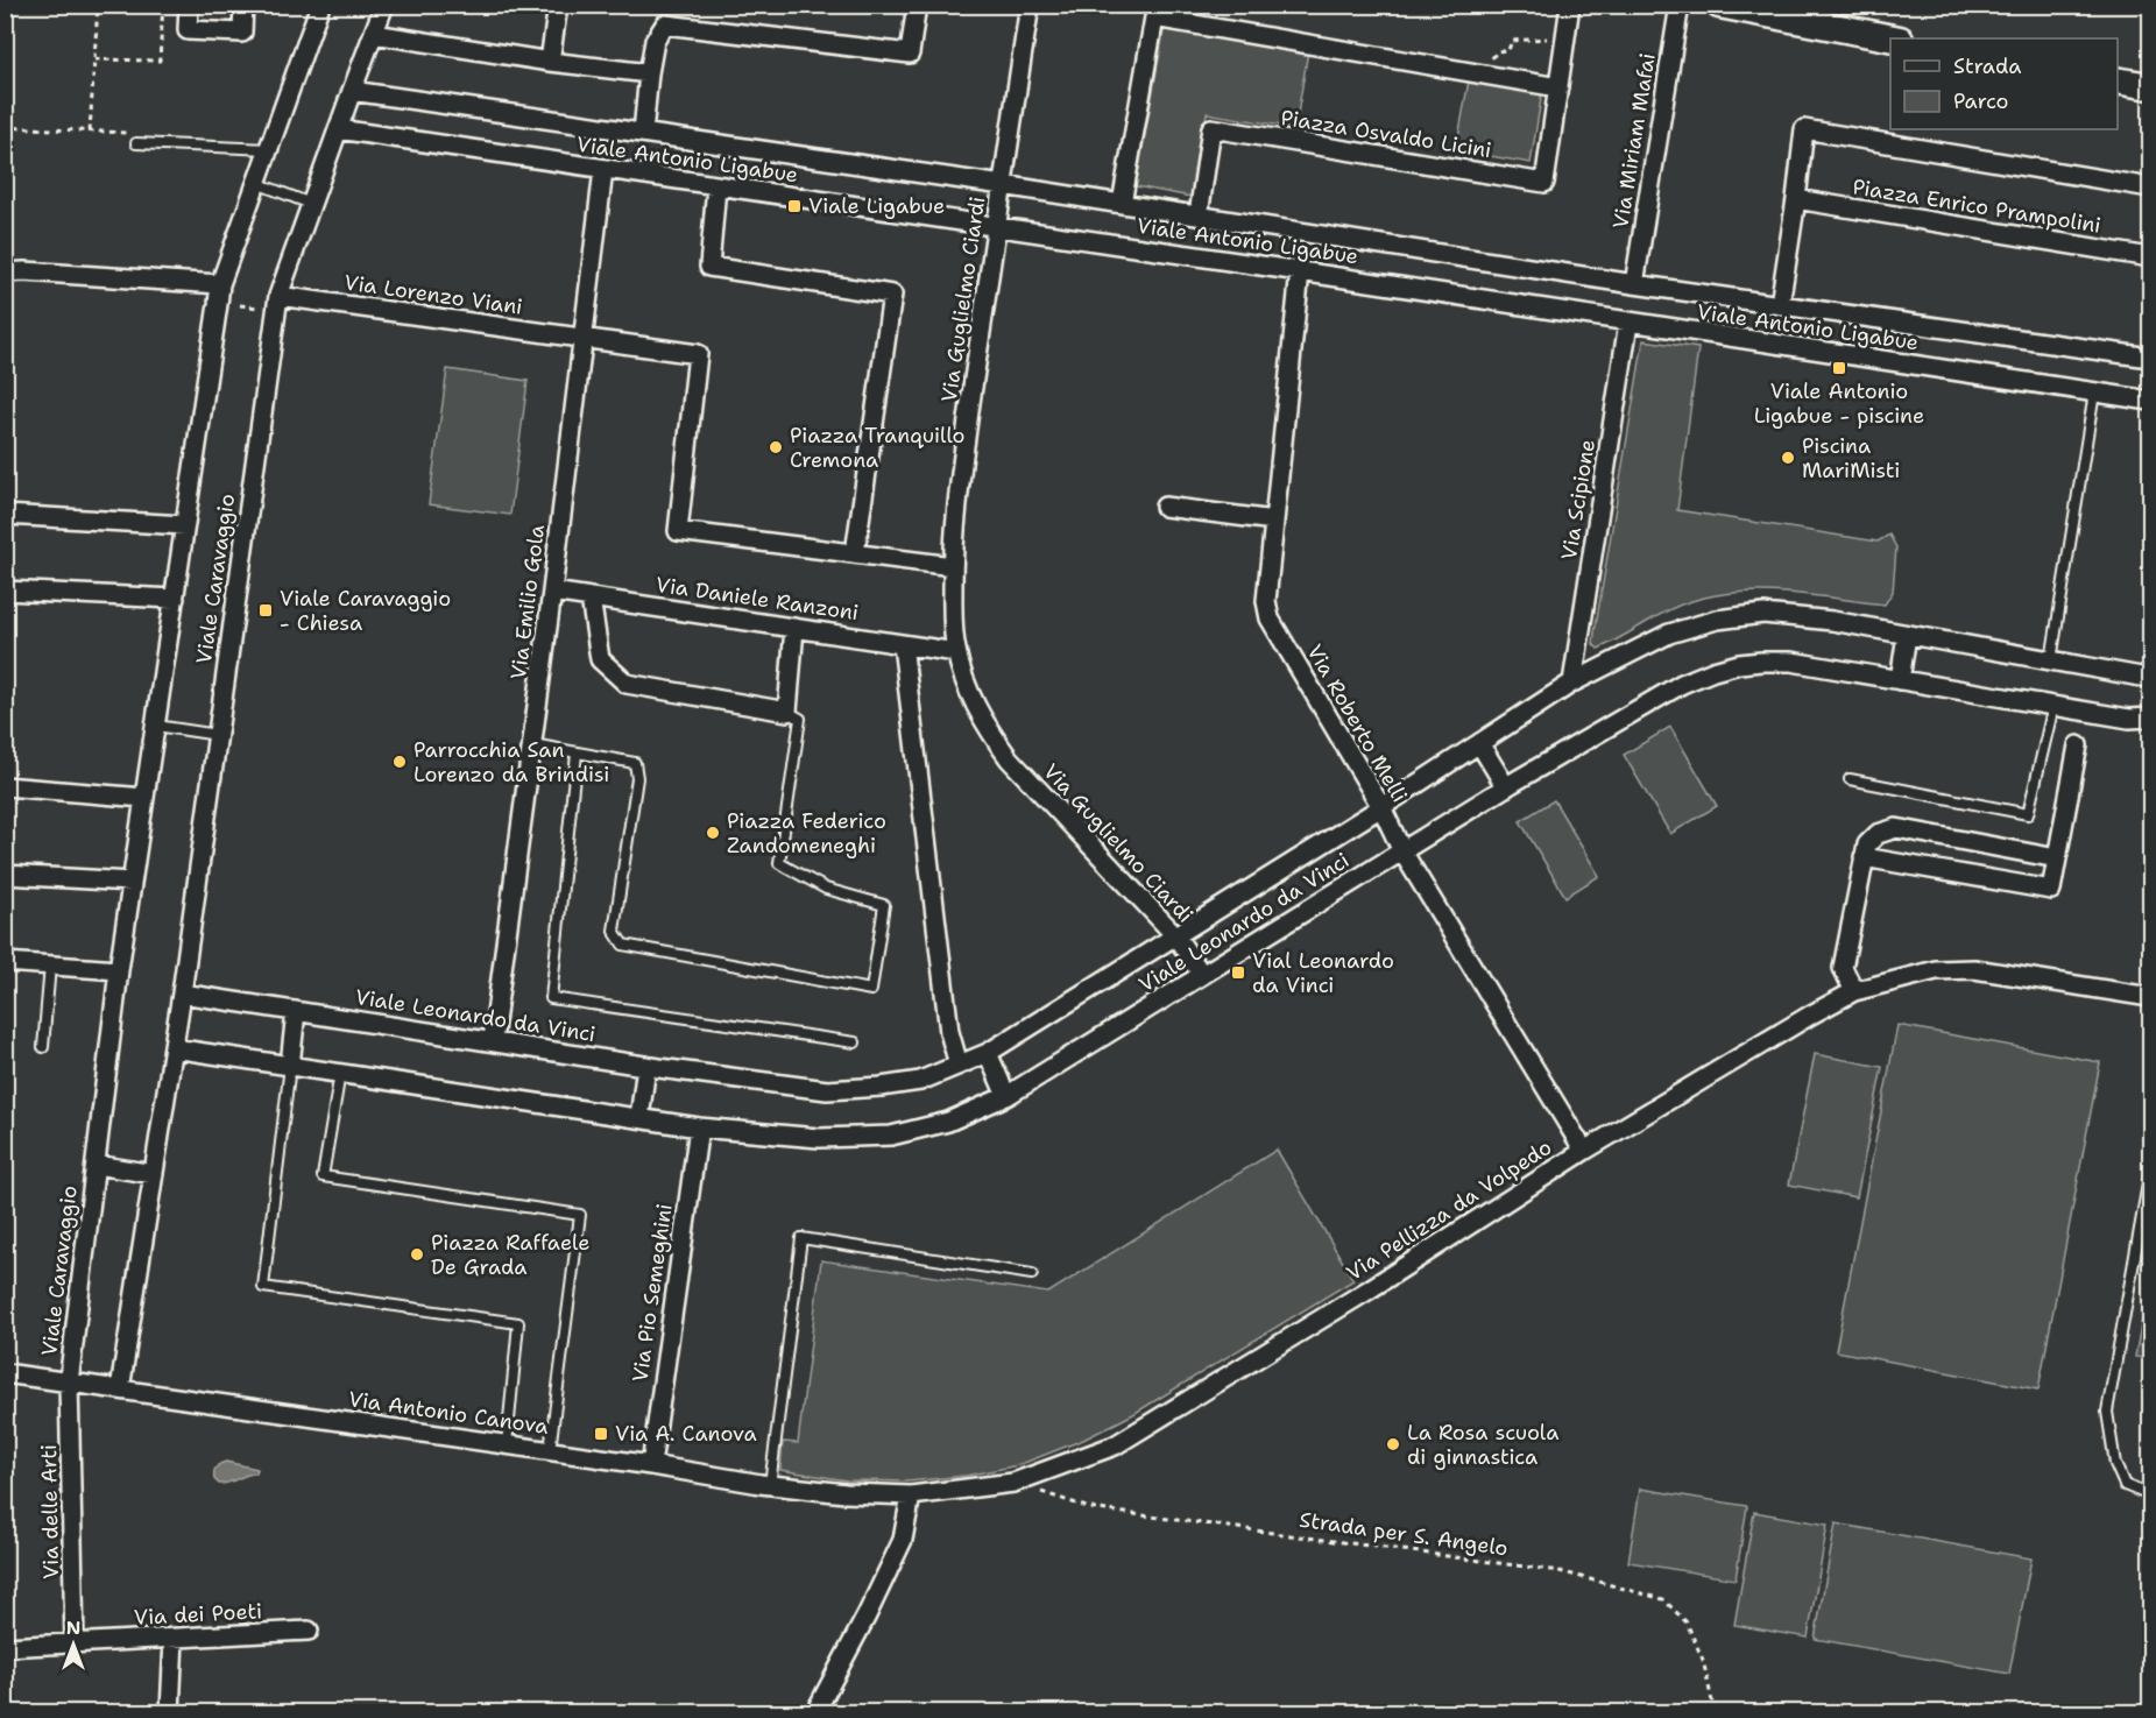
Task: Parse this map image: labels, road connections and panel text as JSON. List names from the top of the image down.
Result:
{
  "streets": {
    "street": [
      "Piazza Osvaldo Licini",
      "Via Miriam Mafai",
      "Viale Antonio Ligabue",
      "Piazza Enrico Prampolini",
      "Via Lorenzo Viani",
      "Via Guglielmo Ciardi",
      "Via Scipione",
      "Viale Caravaggio",
      "Via Daniele Ranzoni",
      "Via Emilio Gola",
      "Via Roberto Melli",
      "Viale Leonardo da Vinci",
      "Via Pellizza da Volpedo",
      "Via Pio Semeghini",
      "Via Antonio Canova",
      "Via delle Arti",
      "Via dei Poeti"
    ],
    "path": ["Strada per S. Angelo"]
  },
  "crossings": [
    ["Piazza Osvaldo Licini", "Viale Antonio Ligabue"],
    ["Via Miriam Mafai", "Viale Antonio Ligabue"],
    ["Viale Antonio Ligabue", "Via Guglielmo Ciardi"],
    ["Viale Antonio Ligabue", "Via Scipione"],
    ["Viale Antonio Ligabue", "Viale Caravaggio"],
    ["Viale Antonio Ligabue", "Via Emilio Gola"],
    ["Viale Antonio Ligabue", "Via Roberto Melli"],
    ["Via Lorenzo Viani", "Viale Caravaggio"],
    ["Via Lorenzo Viani", "Via Emilio Gola"],
    ["Via Guglielmo Ciardi", "Via Daniele Ranzoni"],
    ["Via Guglielmo Ciardi", "Viale Leonardo da Vinci"],
    ["Via Scipione", "Viale Leonardo da Vinci"],
    ["Viale Caravaggio", "Viale Leonardo da Vinci"],
    ["Viale Caravaggio", "Via Antonio Canova"],
    ["Viale Caravaggio", "Via delle Arti"],
    ["Via Daniele Ranzoni", "Via Emilio Gola"],
    ["Via Emilio Gola", "Viale Leonardo da Vinci"],
    ["Via Roberto Melli", "Viale Leonardo da Vinci"],
    ["Via Roberto Melli", "Via Pellizza da Volpedo"],
    ["Viale Leonardo da Vinci", "Via Pio Semeghini"],
    ["Via Pellizza da Volpedo", "Via Antonio Canova"],
    ["Via Pellizza da Volpedo", "Strada per S. Angelo"],
    ["Via Pio Semeghini", "Via Antonio Canova"],
    ["Via delle Arti", "Via dei Poeti"]
  ],
  "places": {
    "transit": [
      "Viale Ligabue",
      "Viale Antonio Ligabue - piscine",
      "Viale Caravaggio - Chiesa",
      "Vial Leonardo da Vinci",
      "Via A. Canova"
    ],
    "other": [
      "Piazza Tranquillo Cremona",
      "Piscina MariMisti",
      "Parrocchia San Lorenzo da Brindisi",
      "Piazza Federico Zandomeneghi",
      "Piazza Raffaele De Grada",
      "La Rosa scuola di ginnastica"
    ]
  },
  "legend": ["Strada", "Parco"],
  "north": "top"
}
